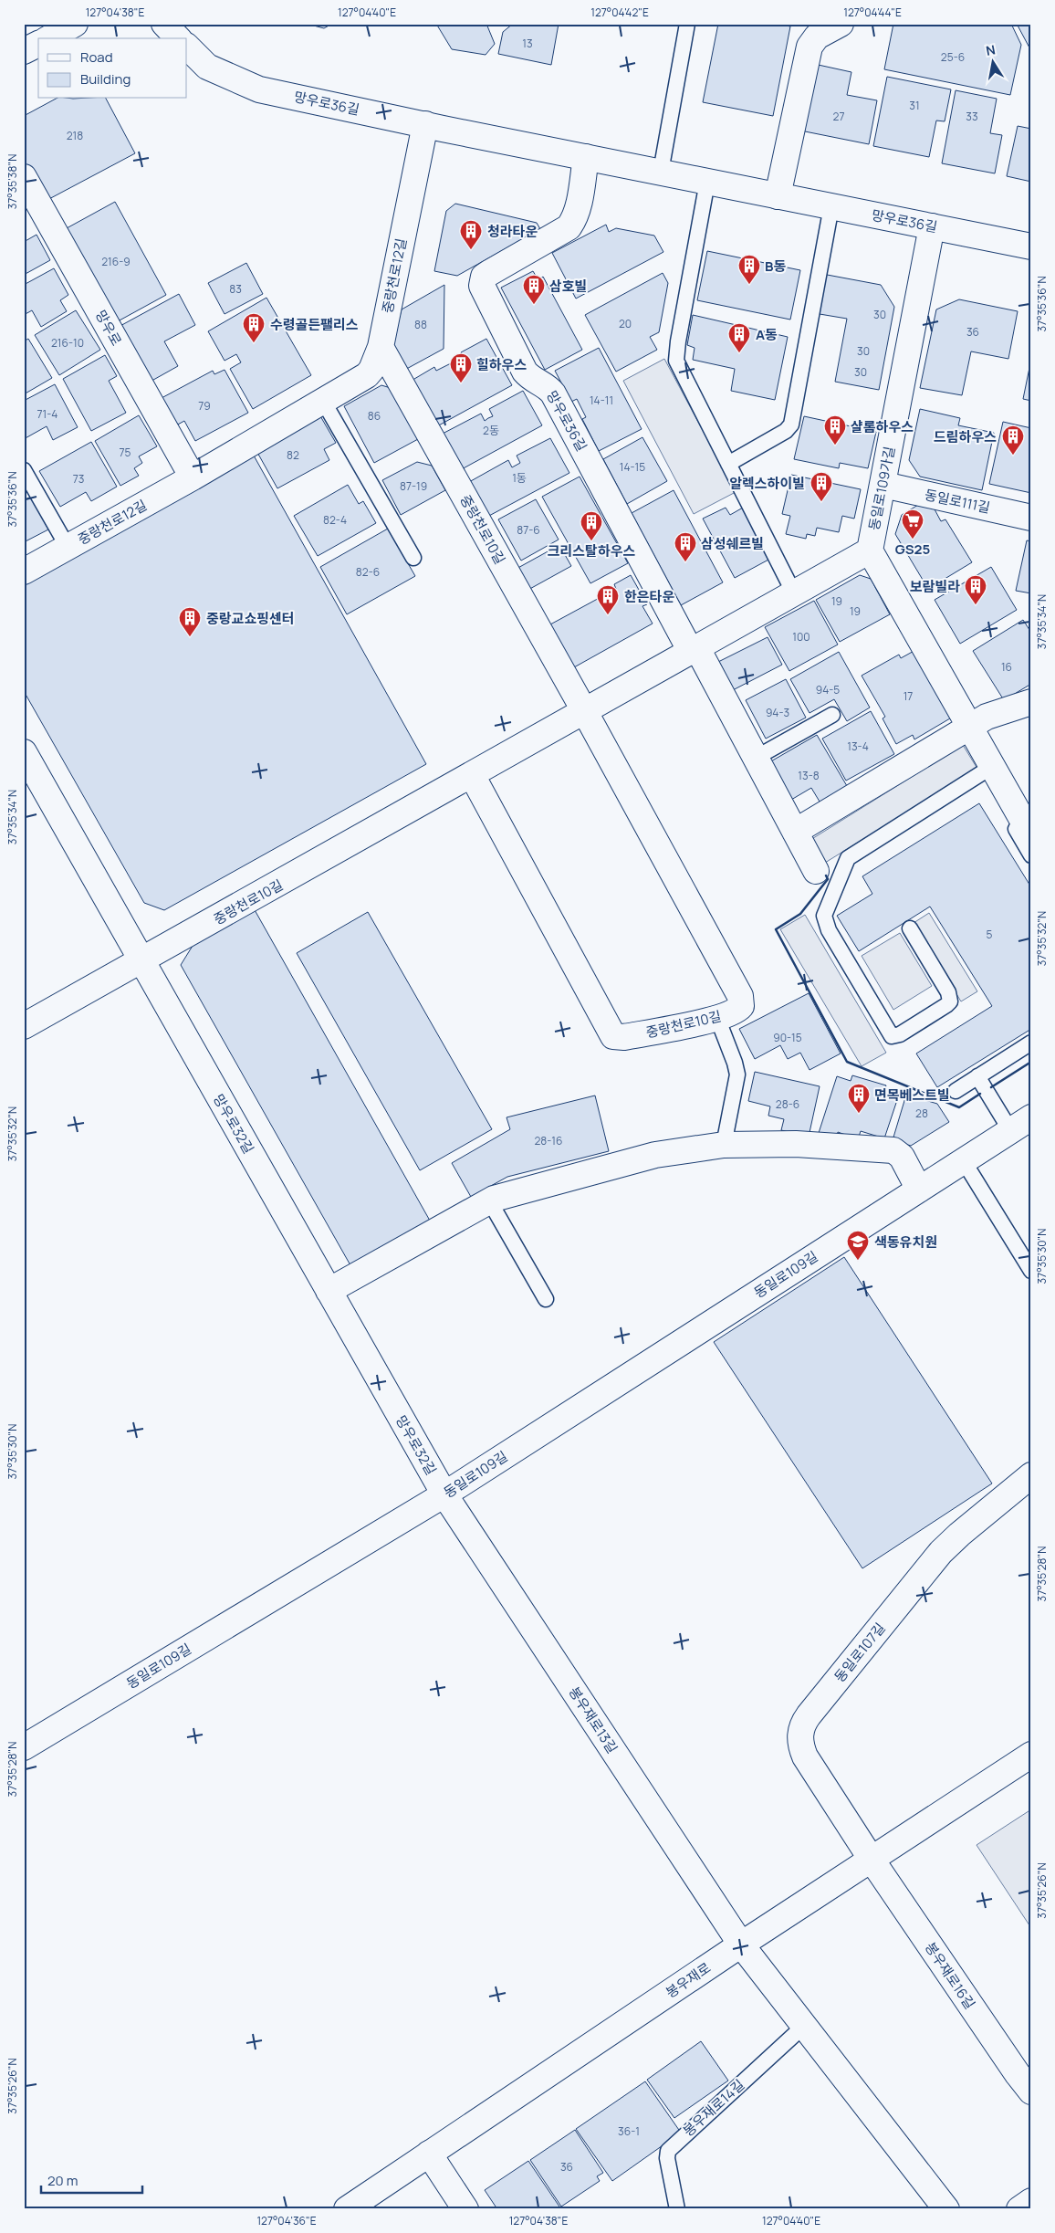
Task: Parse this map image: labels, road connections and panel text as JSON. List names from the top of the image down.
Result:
{
  "streets": {
    "street": [
      "망우로36길",
      "중랑천로12길",
      "망우로",
      "동일로109가길",
      "동일로111길",
      "중랑천로10길",
      "망우로32길",
      "동일로109길",
      "동일로107길",
      "봉우재로13길",
      "봉우재로16길",
      "봉우재로"
    ],
    "lane": ["봉우재로14길"]
  },
  "crossings": [
    ["망우로36길", "중랑천로12길"],
    ["망우로36길", "동일로109가길"],
    ["망우로36길", "중랑천로10길"],
    ["중랑천로12길", "망우로"],
    ["중랑천로12길", "중랑천로10길"],
    ["동일로109가길", "동일로111길"],
    ["동일로109가길", "중랑천로10길"],
    ["중랑천로10길", "망우로32길"],
    ["망우로32길", "동일로109길"],
    ["망우로32길", "봉우재로13길"],
    ["동일로109길", "봉우재로13길"],
    ["동일로107길", "봉우재로16길"],
    ["동일로107길", "봉우재로"],
    ["봉우재로13길", "봉우재로"],
    ["봉우재로16길", "봉우재로"]
  ],
  "places": {
    "building": [
      "청라타운",
      "B동",
      "삼호빌",
      "수령골든팰리스",
      "A동",
      "힐하우스",
      "샬롬하우스",
      "드림하우스",
      "알렉스하이빌",
      "크리스탈하우스",
      "삼성쉐르빌",
      "보람빌라",
      "한은타운",
      "중랑교쇼핑센터",
      "면목베스트빌"
    ],
    "supermarket": ["GS25"],
    "school or university": ["색동유치원"]
  },
  "house_numbers": [
    "13",
    "25-6",
    "31",
    "27",
    "33",
    "218",
    "216-9",
    "83",
    "30",
    "20",
    "88",
    "36",
    "216-10",
    "30",
    "30",
    "14-11",
    "79",
    "71-4",
    "86",
    "2동",
    "75",
    "82",
    "14-15",
    "1동",
    "73",
    "87-19",
    "82-4",
    "87-6",
    "82-6",
    "19",
    "19",
    "100",
    "16",
    "94-5",
    "17",
    "94-3",
    "13-4",
    "13-8",
    "5",
    "90-15",
    "28-6",
    "28",
    "28-16",
    "36-1",
    "36"
  ],
  "legend": ["Road", "Building"],
  "scale_bar": "20 m",
  "north": "top",
  "coordinates": [
    "127°04'38\"E",
    "127°04'40\"E",
    "127°04'42\"E",
    "127°04'44\"E",
    "37°35'38\"N",
    "37°35'36\"N",
    "37°35'34\"N",
    "37°35'32\"N",
    "37°35'30\"N",
    "37°35'28\"N",
    "37°35'26\"N",
    "127°04'36\"E"
  ]
}
